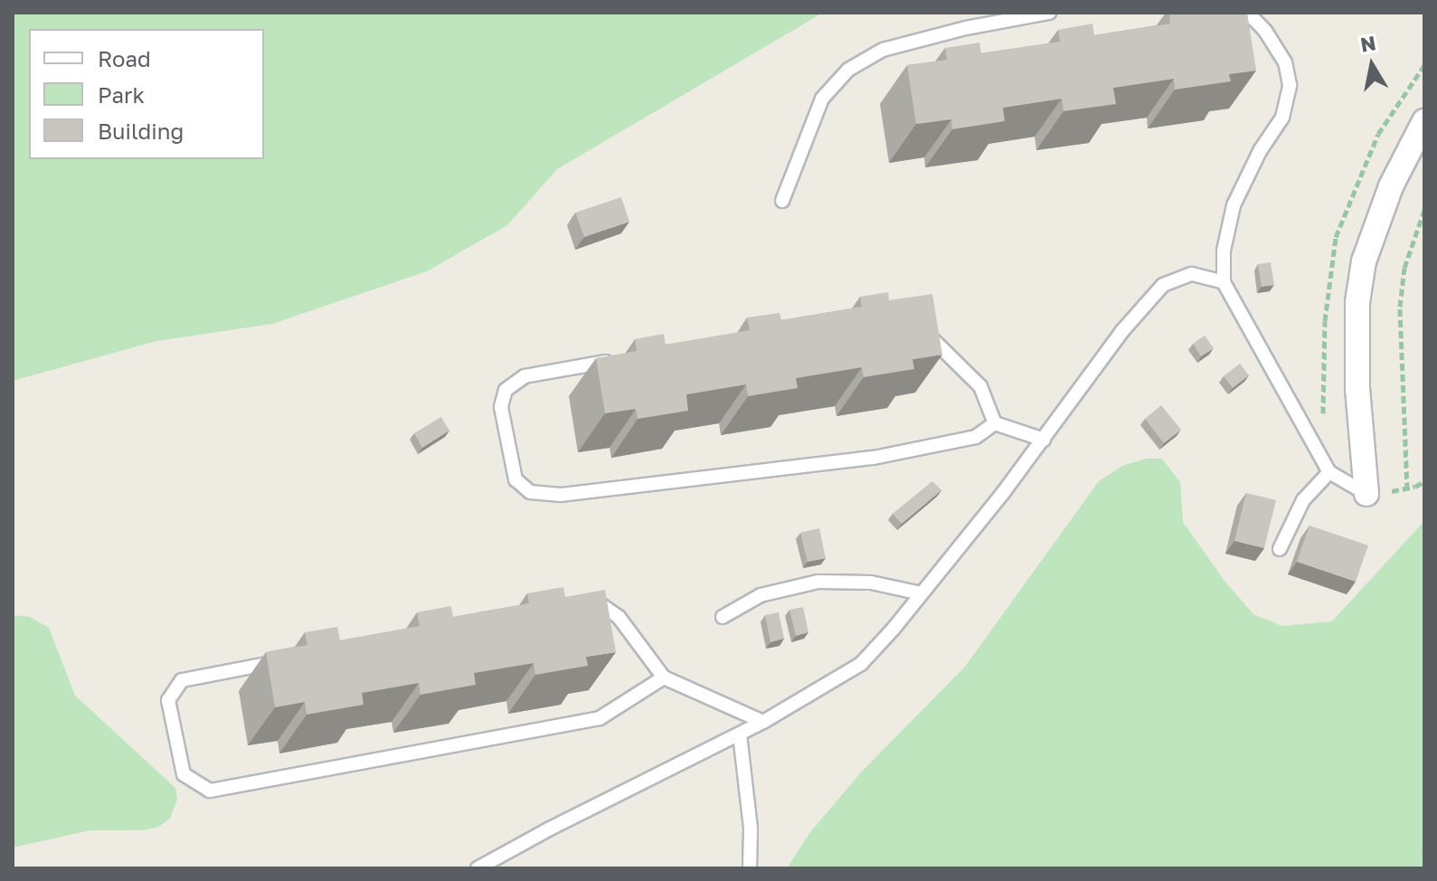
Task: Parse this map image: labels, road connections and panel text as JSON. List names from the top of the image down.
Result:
{
  "legend": ["Road", "Park", "Building"],
  "north": "top"
}
